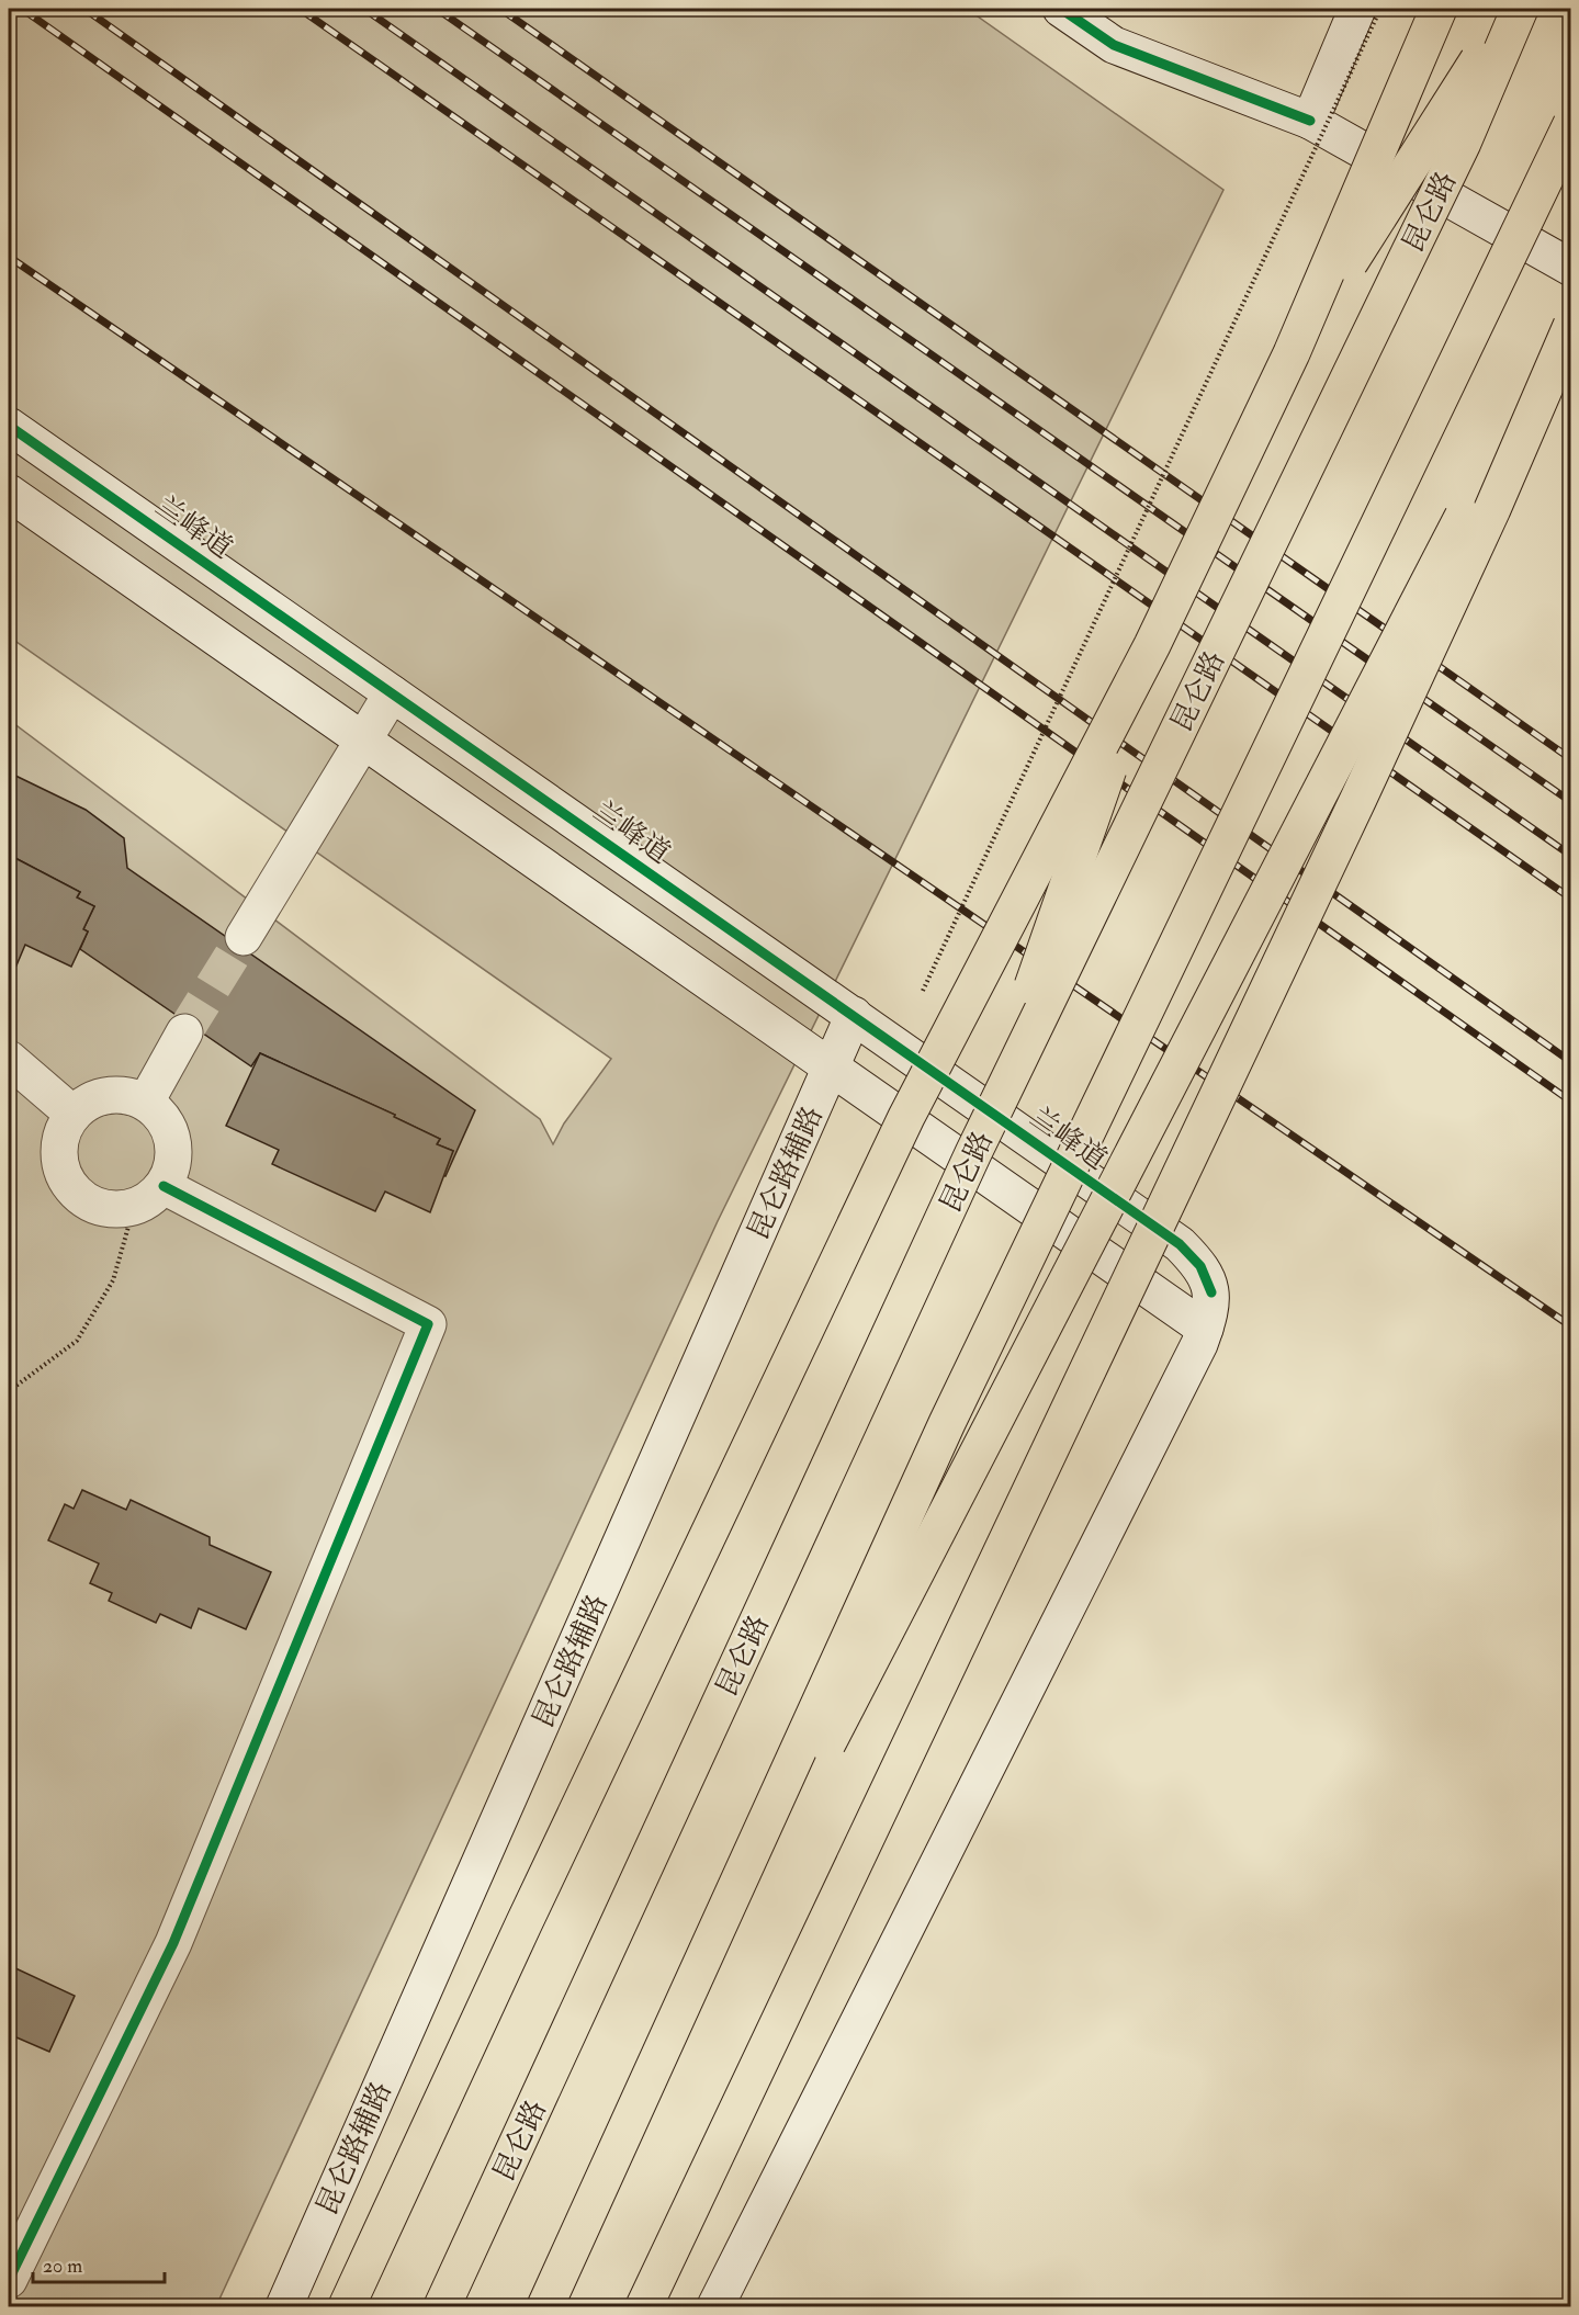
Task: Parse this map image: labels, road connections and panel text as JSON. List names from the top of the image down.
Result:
{
  "streets": {
    "highway": ["昆仑路"],
    "street": ["兰峰道", "昆仑路辅路"]
  },
  "crossings": [
    ["兰峰道", "昆仑路辅路"]
  ],
  "scale_bar": "20 m"
}
